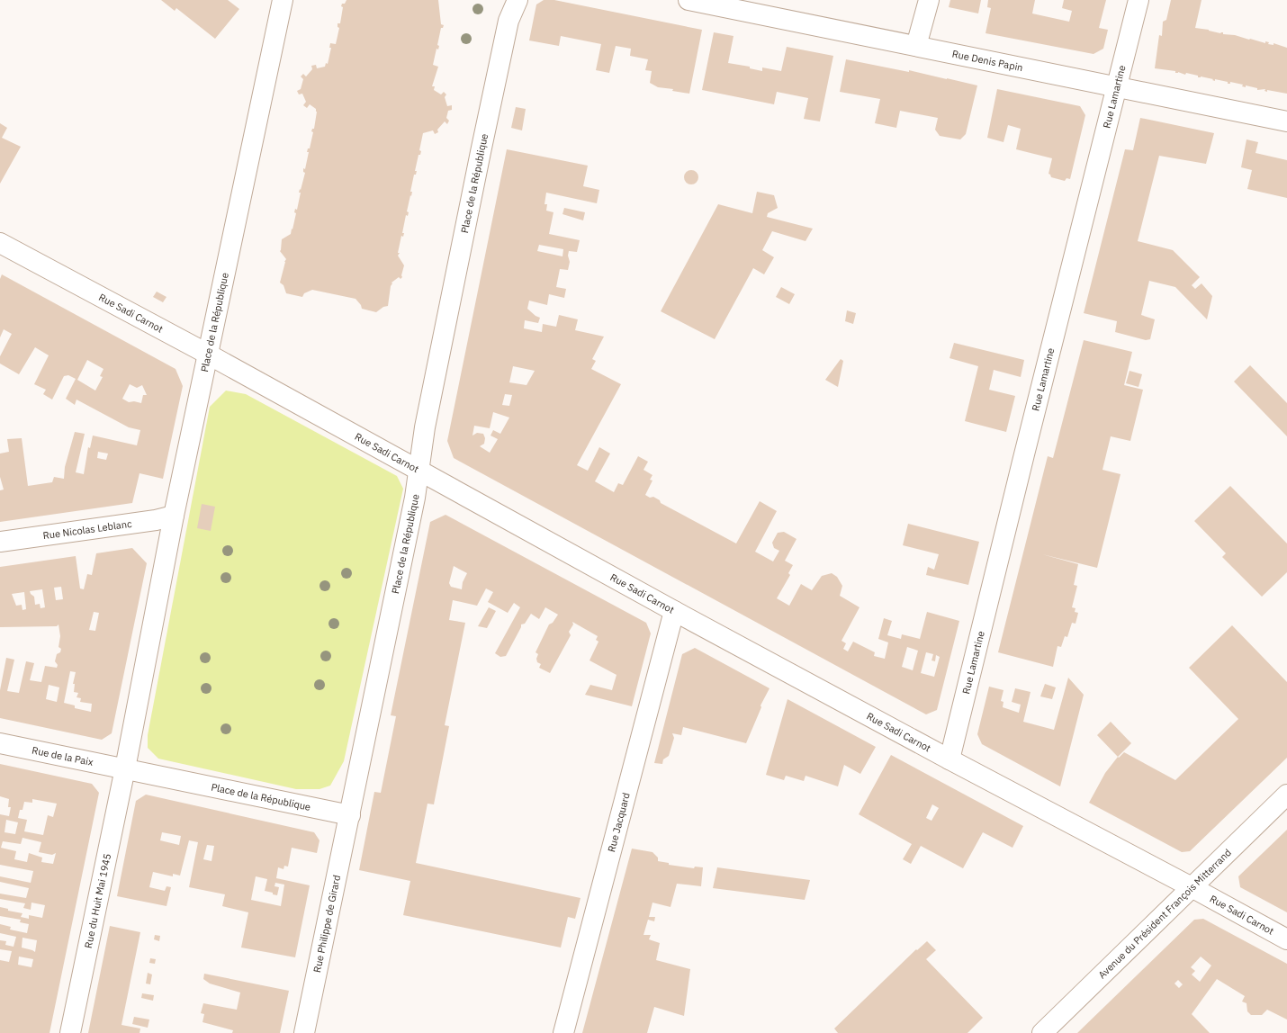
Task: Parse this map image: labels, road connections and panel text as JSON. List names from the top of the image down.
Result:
{
  "streets": {
    "street": [
      "Rue Denis Papin",
      "Rue Lamartine",
      "Place de la République",
      "Rue Sadi Carnot",
      "Rue Nicolas Leblanc",
      "Rue de la Paix",
      "Rue Jacquard",
      "Rue du Huit Mai 1945",
      "Avenue du Président François Mitterrand",
      "Rue Philippe de Girard"
    ]
  },
  "crossings": [
    ["Rue Denis Papin", "Rue Lamartine"],
    ["Rue Lamartine", "Rue Sadi Carnot"],
    ["Place de la République", "Rue Sadi Carnot"],
    ["Place de la République", "Rue Nicolas Leblanc"],
    ["Place de la République", "Rue de la Paix"],
    ["Place de la République", "Rue du Huit Mai 1945"],
    ["Place de la République", "Rue Philippe de Girard"],
    ["Rue Sadi Carnot", "Rue Jacquard"],
    ["Rue Sadi Carnot", "Avenue du Président François Mitterrand"],
    ["Rue de la Paix", "Rue du Huit Mai 1945"]
  ]
}
